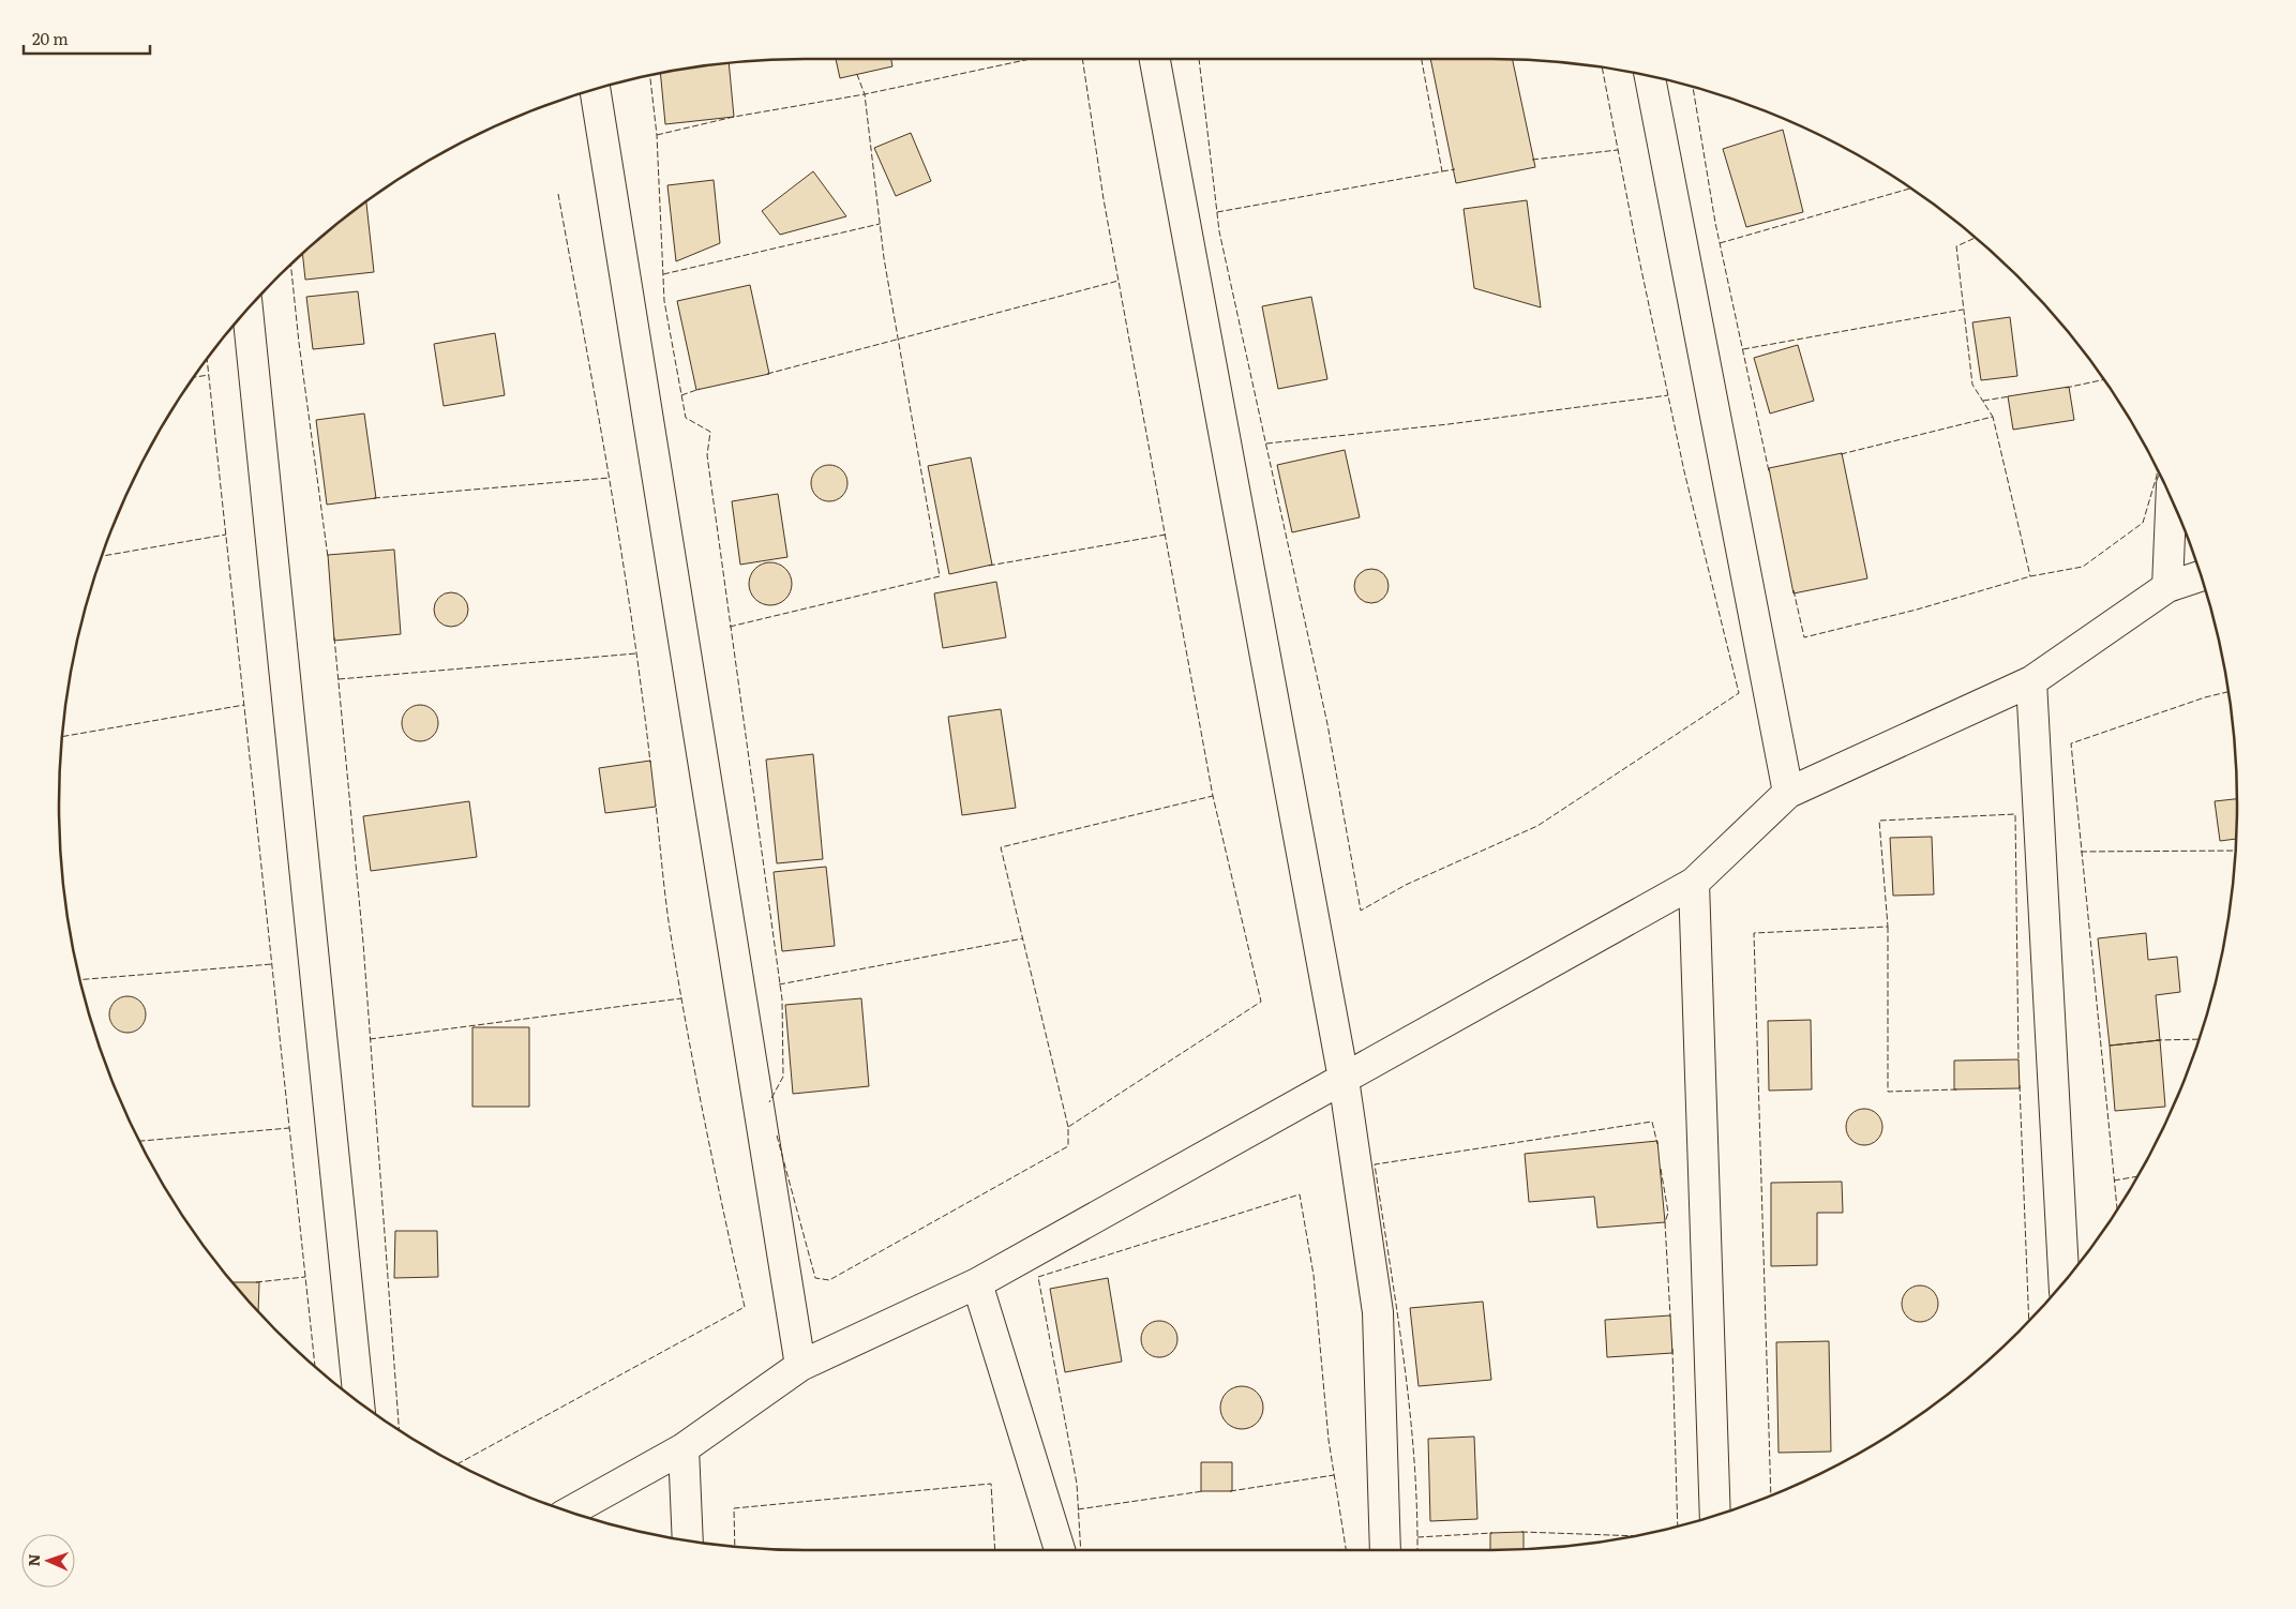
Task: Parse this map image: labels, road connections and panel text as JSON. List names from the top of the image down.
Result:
{
  "scale_bar": "20 m",
  "north": "left"
}
